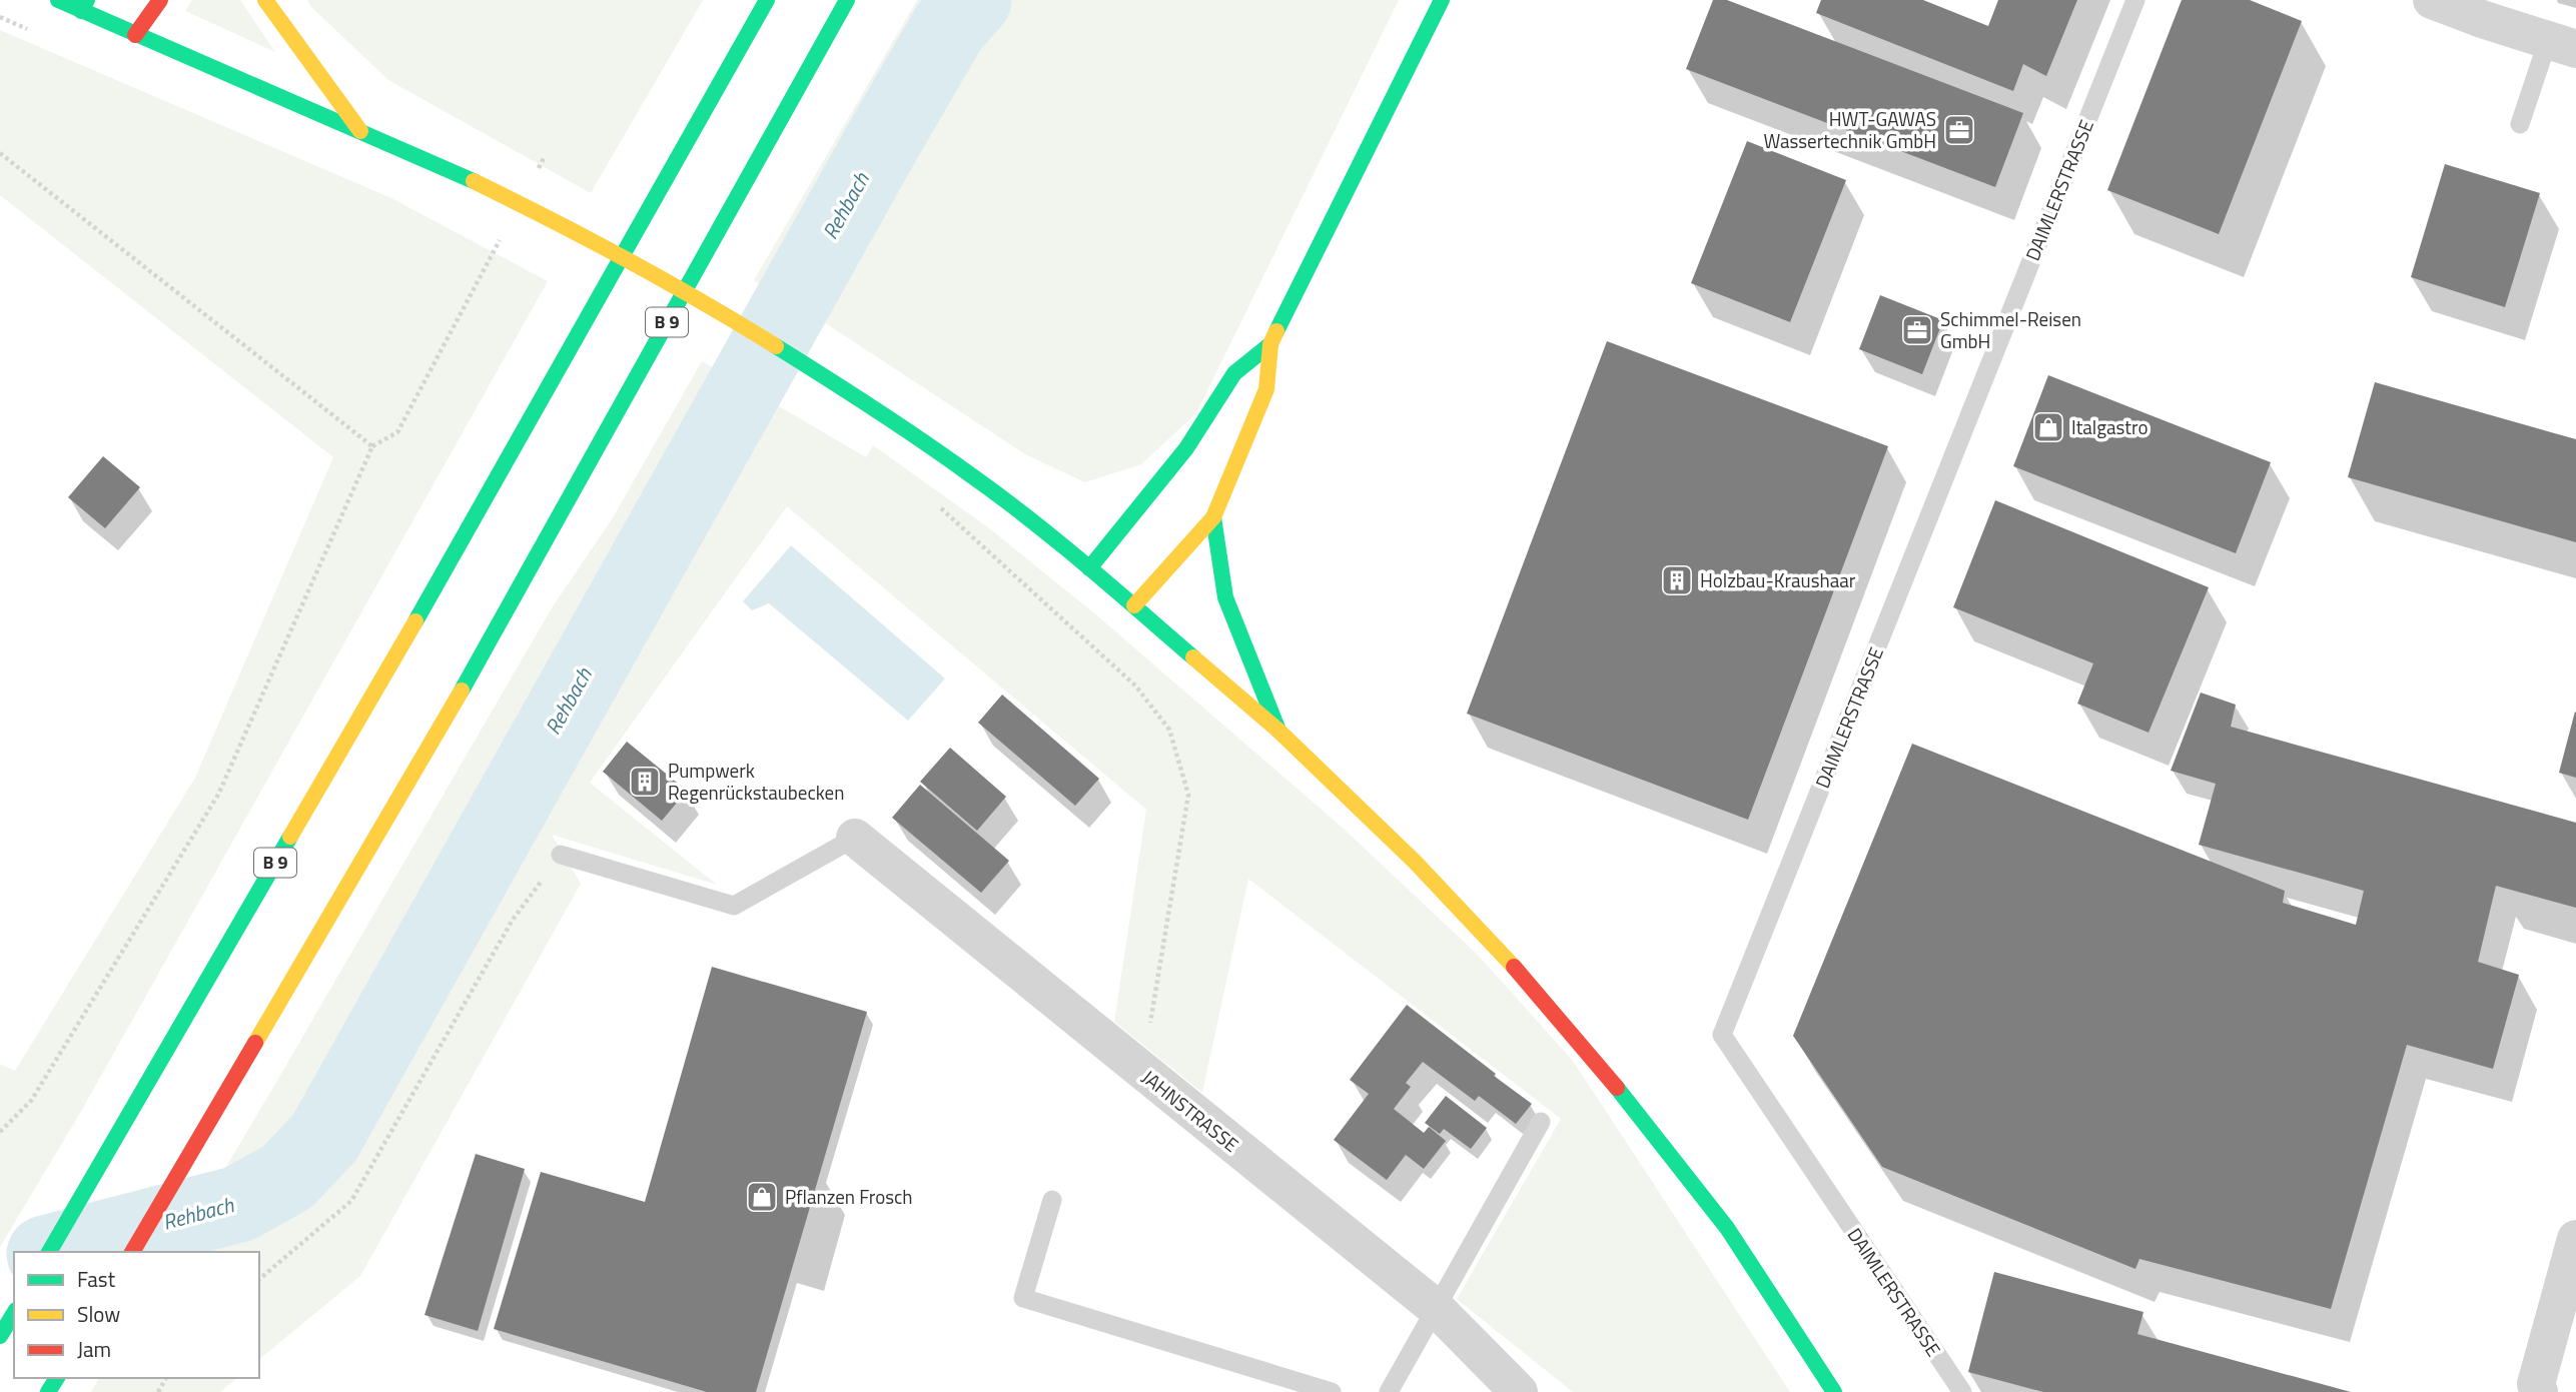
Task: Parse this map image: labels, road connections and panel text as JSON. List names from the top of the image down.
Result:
{
  "streets": {
    "main road": ["B 9"],
    "street": ["JAHNSTRASSE"],
    "lane": ["DAIMLERSTRASSE"]
  },
  "water": ["Rehbach"],
  "places": {
    "office": ["HWT-GAWAS Wassertechnik GmbH", "Schimmel-Reisen GmbH"],
    "shop": ["Italgastro", "Pflanzen Frosch"],
    "building": ["Holzbau-Kraushaar", "Pumpwerk Regenrückstaubecken"]
  },
  "legend": ["Fast", "Slow", "Jam"]
}
